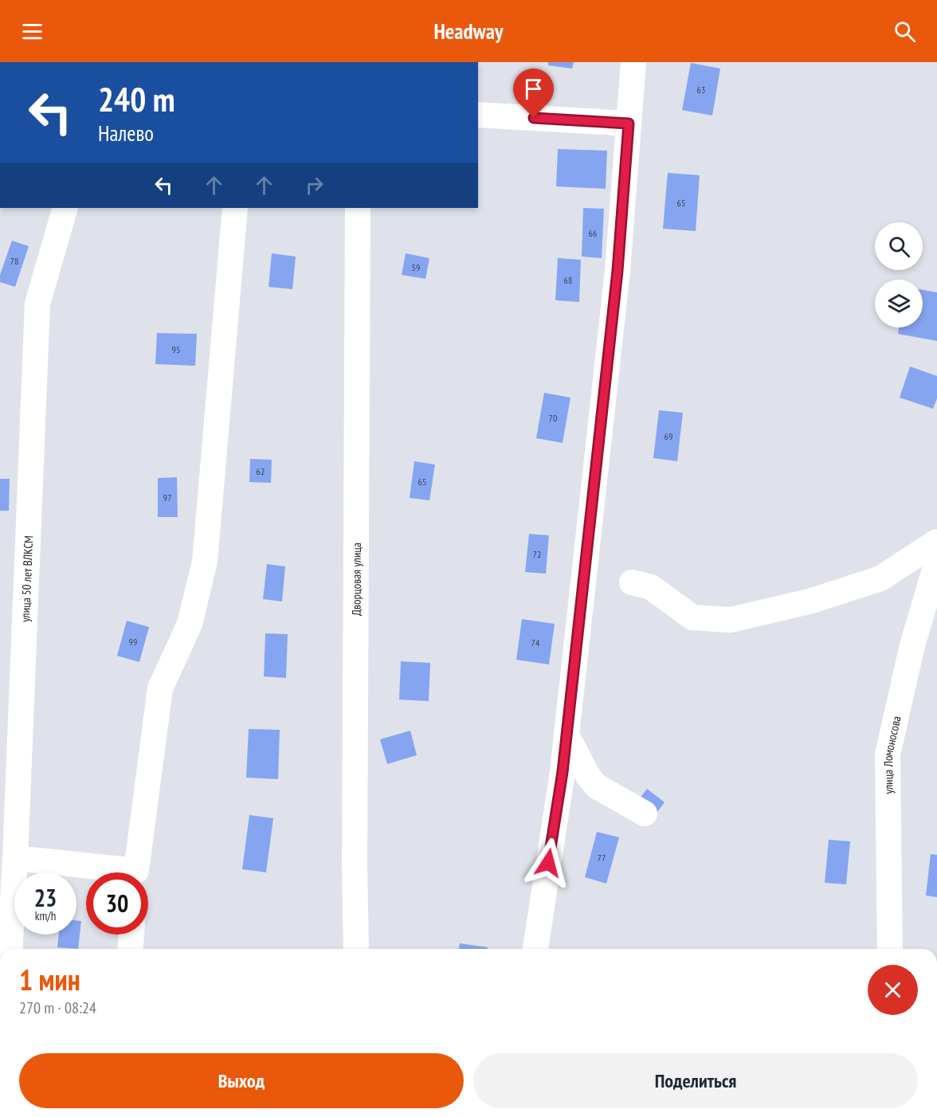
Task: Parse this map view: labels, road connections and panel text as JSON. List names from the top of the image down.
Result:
{
  "streets": {
    "street": ["улица 50 лет ВЛКСМ", "Дворцовая улица", "улица Ломоносова"]
  },
  "house_numbers": [
    "63",
    "65",
    "66",
    "78",
    "59",
    "68",
    "95",
    "70",
    "69",
    "62",
    "65",
    "97",
    "72",
    "99",
    "74",
    "77"
  ],
  "page": {
    "header": "Headway",
    "turn": ["240 m", "Налево"],
    "speed": "23 km/h",
    "limit": "30",
    "heading": ["1 мин", "270 m · 08:24"],
    "buttons": ["Выход", "Поделиться"]
  }
}
